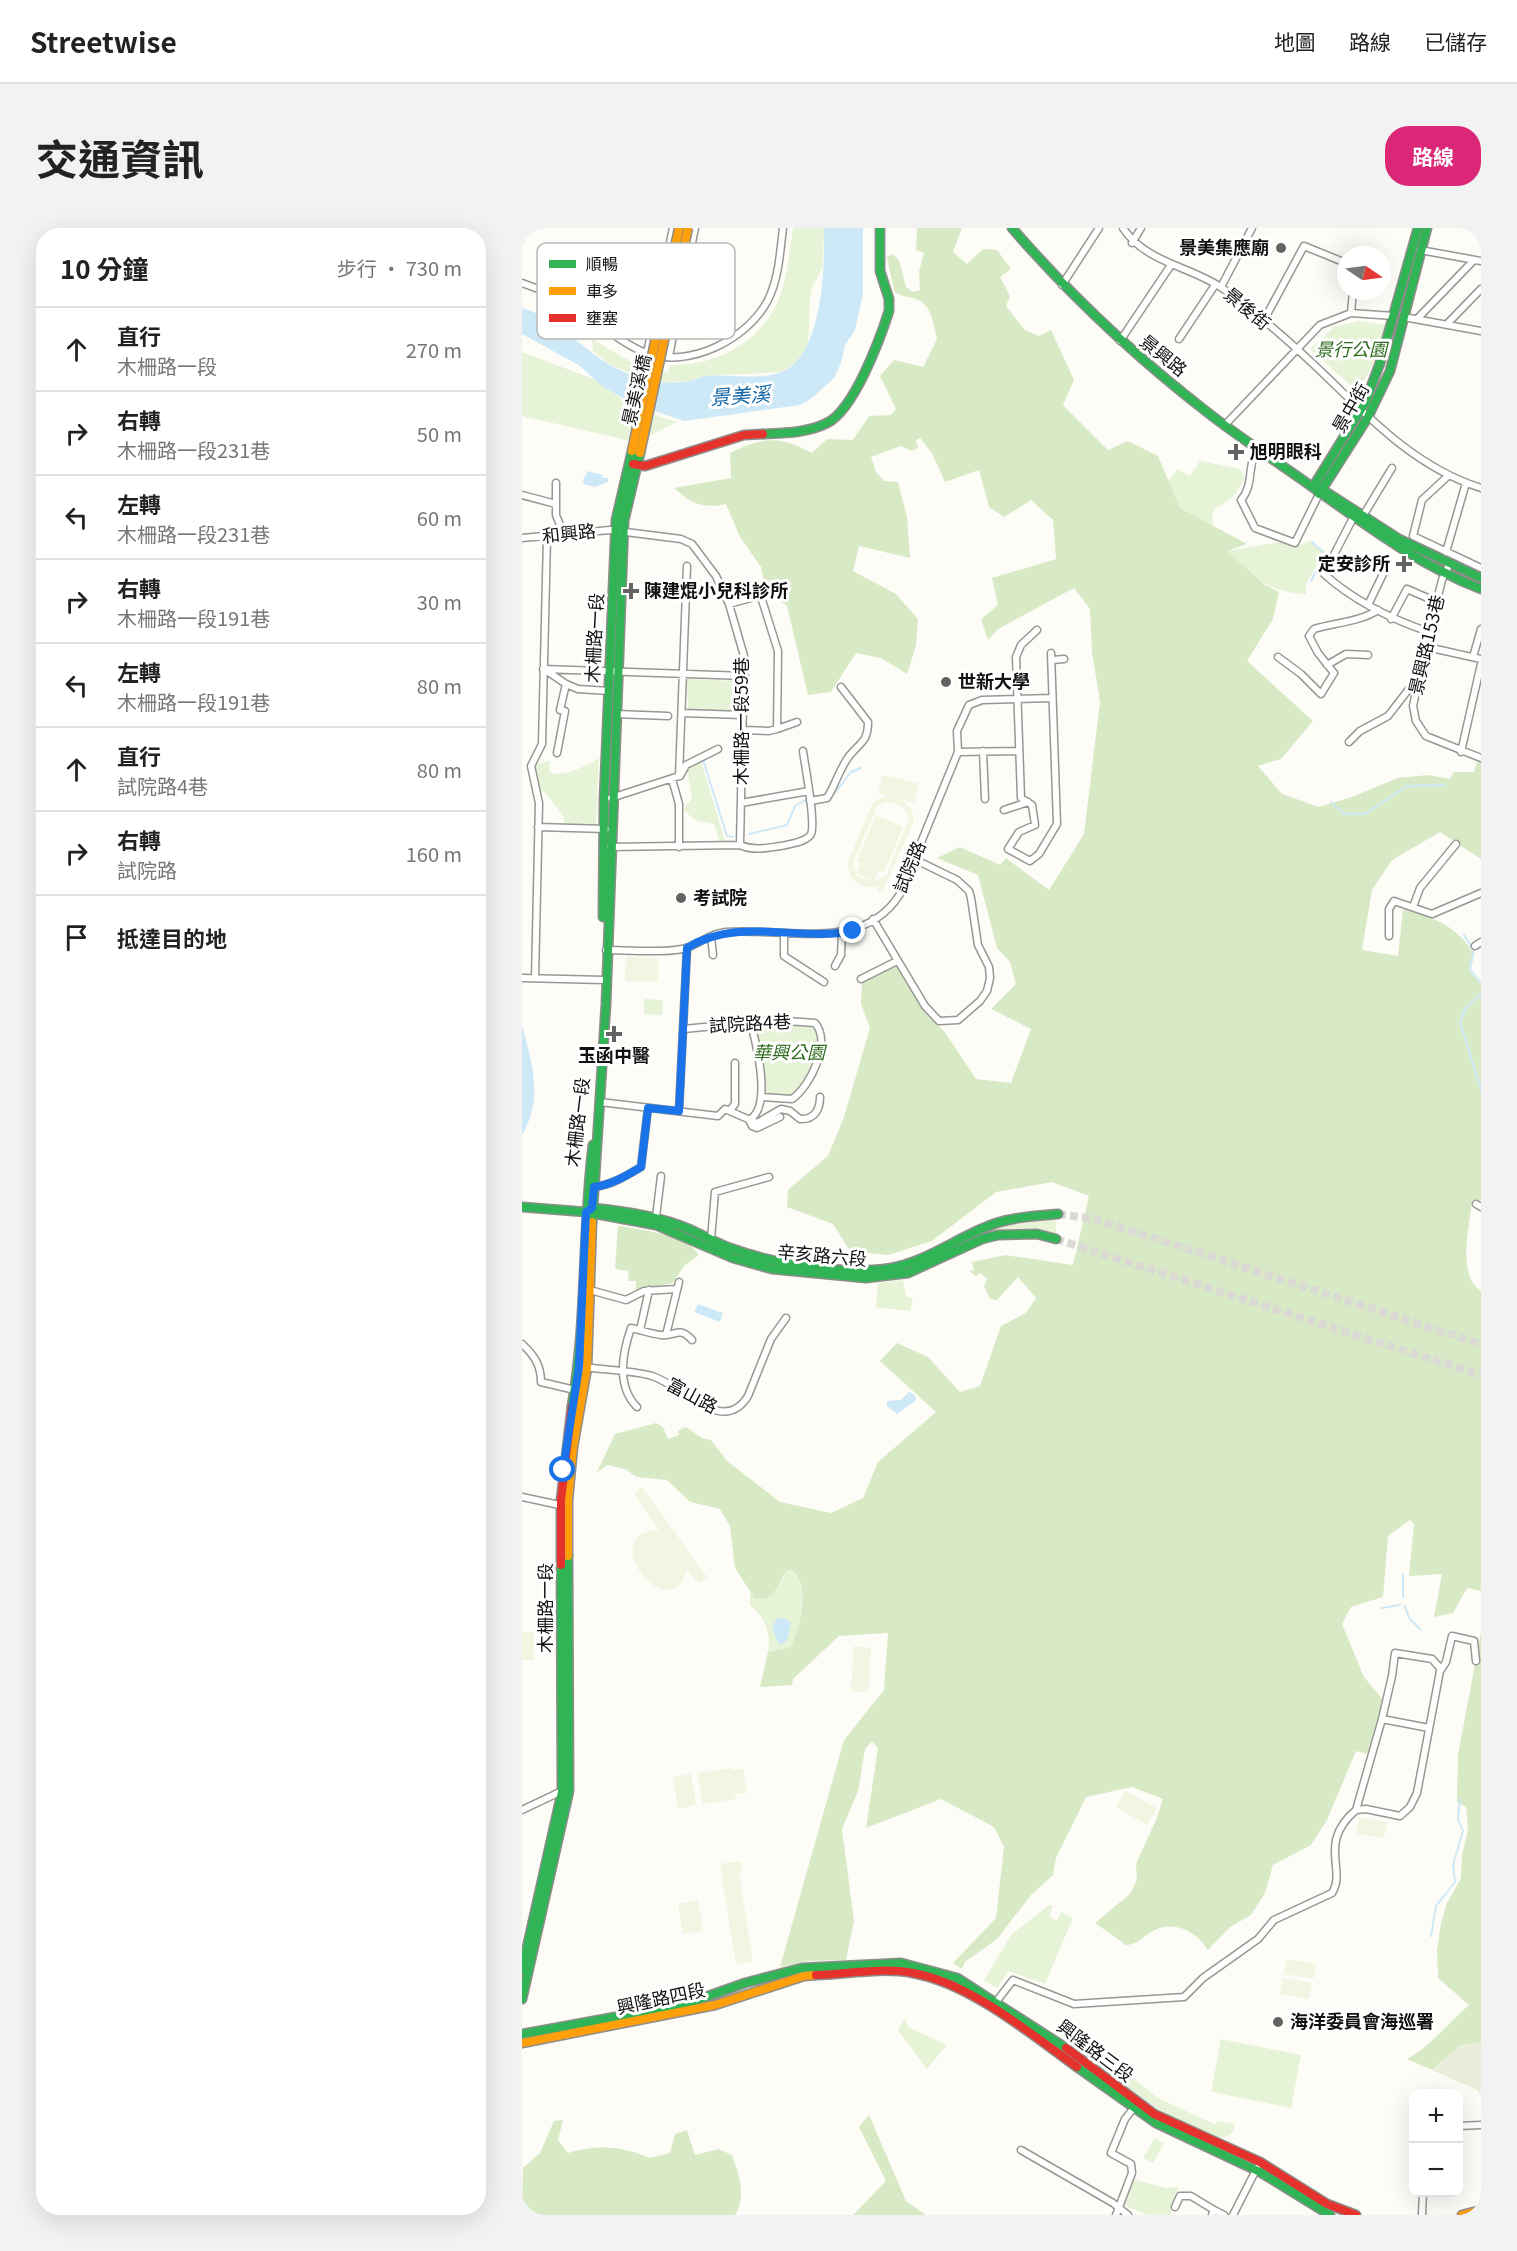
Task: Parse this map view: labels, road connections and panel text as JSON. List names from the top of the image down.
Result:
{
  "streets": {
    "main road": [
      "景興路",
      "景美溪橋",
      "景中街",
      "木柵路一段",
      "辛亥路六段",
      "興隆路四段",
      "興隆路三段"
    ],
    "street": [
      "景後街",
      "和興路",
      "景興路153巷",
      "木柵路一段59巷",
      "試院路",
      "試院路4巷",
      "富山路"
    ]
  },
  "crossings": [
    ["景後街", "景中街"],
    ["景興路", "景中街"],
    ["景興路", "景興路153巷"],
    ["景美溪橋", "木柵路一段"],
    ["和興路", "木柵路一段"],
    ["和興路", "木柵路一段59巷"],
    ["木柵路一段", "木柵路一段59巷"],
    ["木柵路一段", "試院路"],
    ["木柵路一段", "辛亥路六段"],
    ["木柵路一段", "富山路"],
    ["試院路", "試院路4巷"],
    ["興隆路四段", "興隆路三段"]
  ],
  "water": ["景美溪"],
  "parks": ["景行公園", "華興公園"],
  "places": {
    "other": [
      "景美集應廟",
      "世新大學",
      "考試院",
      "海洋委員會海巡署"
    ],
    "health": [
      "旭明眼科",
      "定安診所",
      "陳建焜小兒科診所",
      "玉函中醫"
    ]
  },
  "legend": ["順暢", "車多", "壅塞"],
  "north": "right",
  "page": {
    "header": "Streetwise",
    "nav": ["地圖", "路線", "已儲存"],
    "title": "交通資訊",
    "buttons": "路線",
    "heading": ["10 分鐘", "步行 · 730 m"],
    "list": [
      ["直行", "木柵路一段", "270 m"],
      ["右轉", "木柵路一段231巷", "50 m"],
      ["左轉", "木柵路一段231巷", "60 m"],
      ["右轉", "木柵路一段191巷", "30 m"],
      ["左轉", "木柵路一段191巷", "80 m"],
      ["直行", "試院路4巷", "80 m"],
      ["右轉", "試院路", "160 m"],
      "抵達目的地"
    ],
    "map_buttons": ["+", "−"]
  }
}
